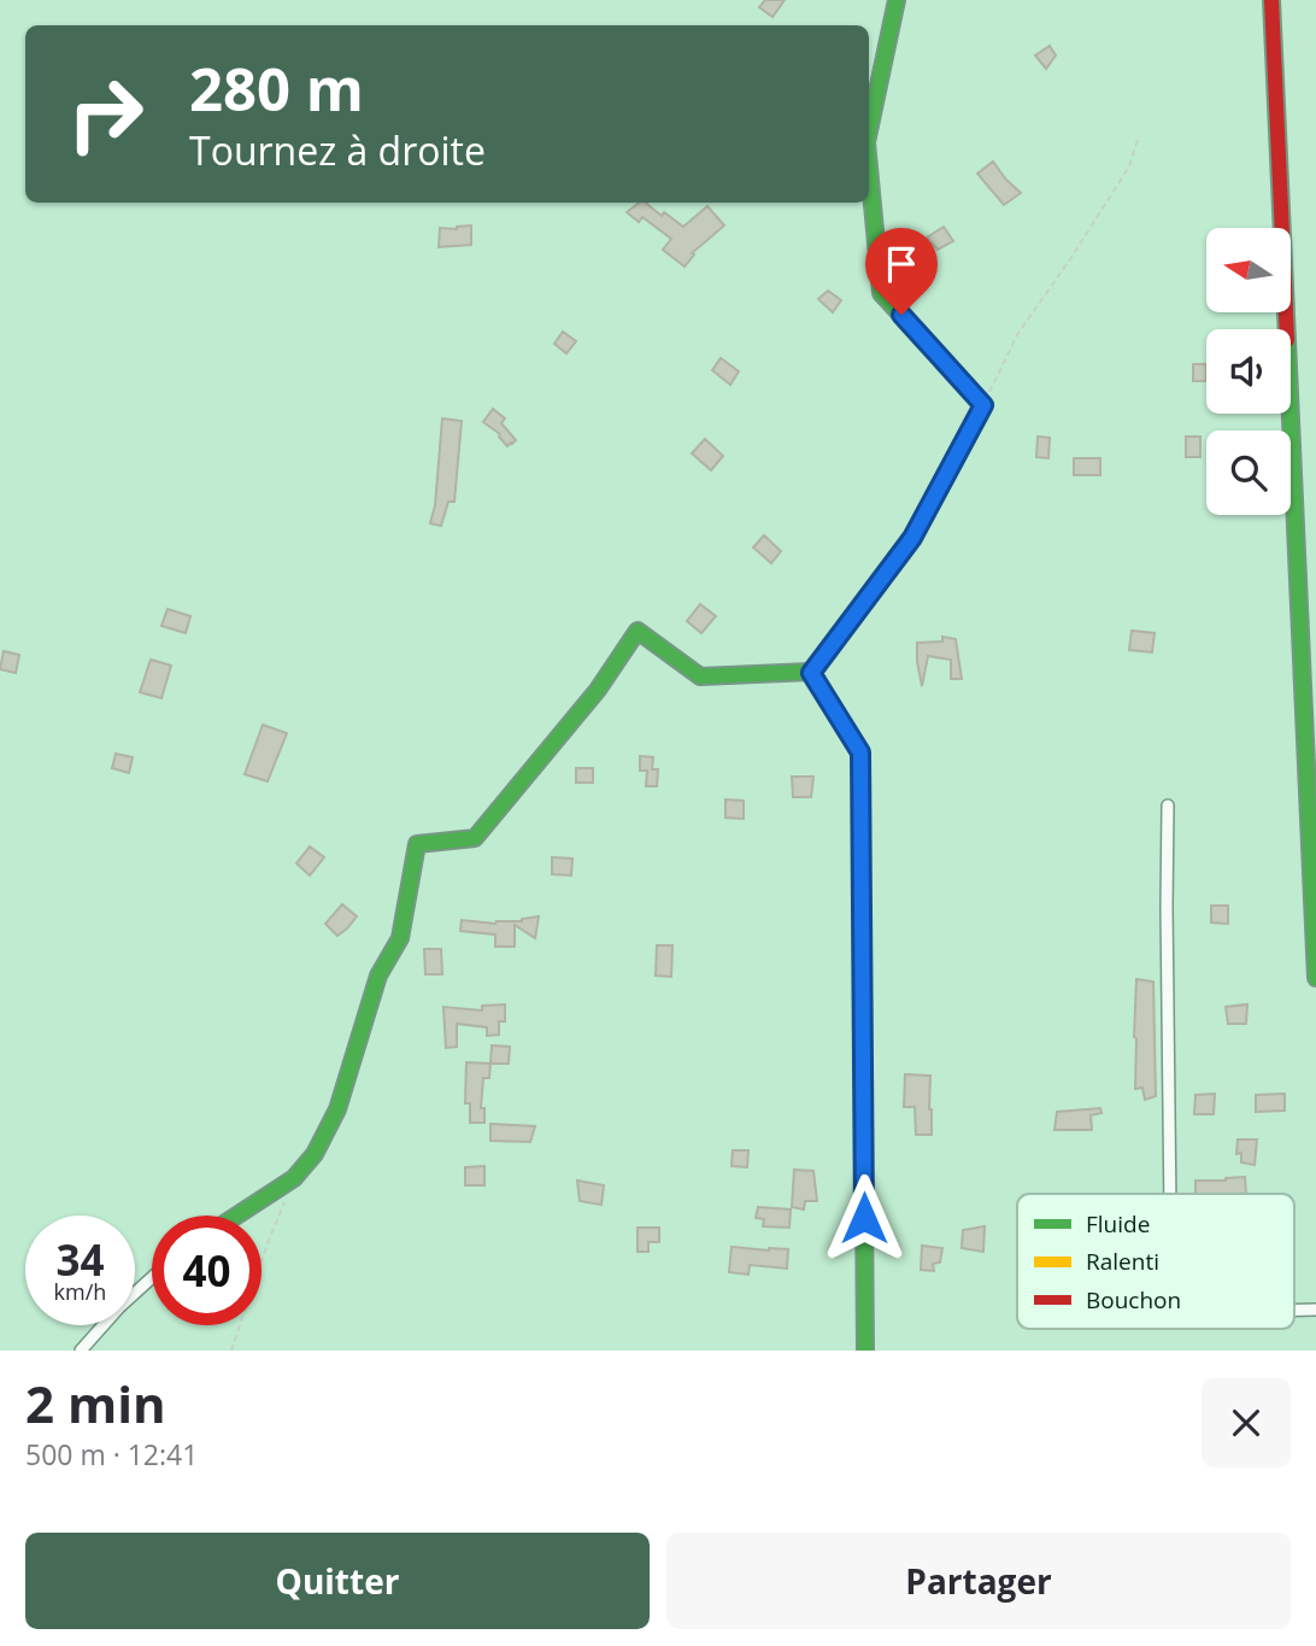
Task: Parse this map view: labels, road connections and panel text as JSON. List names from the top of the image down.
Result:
{
  "legend": ["Fluide", "Ralenti", "Bouchon"],
  "north": "left",
  "page": {
    "turn": ["280 m", "Tournez à droite"],
    "speed": "34 km/h",
    "limit": "40",
    "heading": ["2 min", "500 m · 12:41"],
    "buttons": ["Quitter", "Partager"]
  }
}
